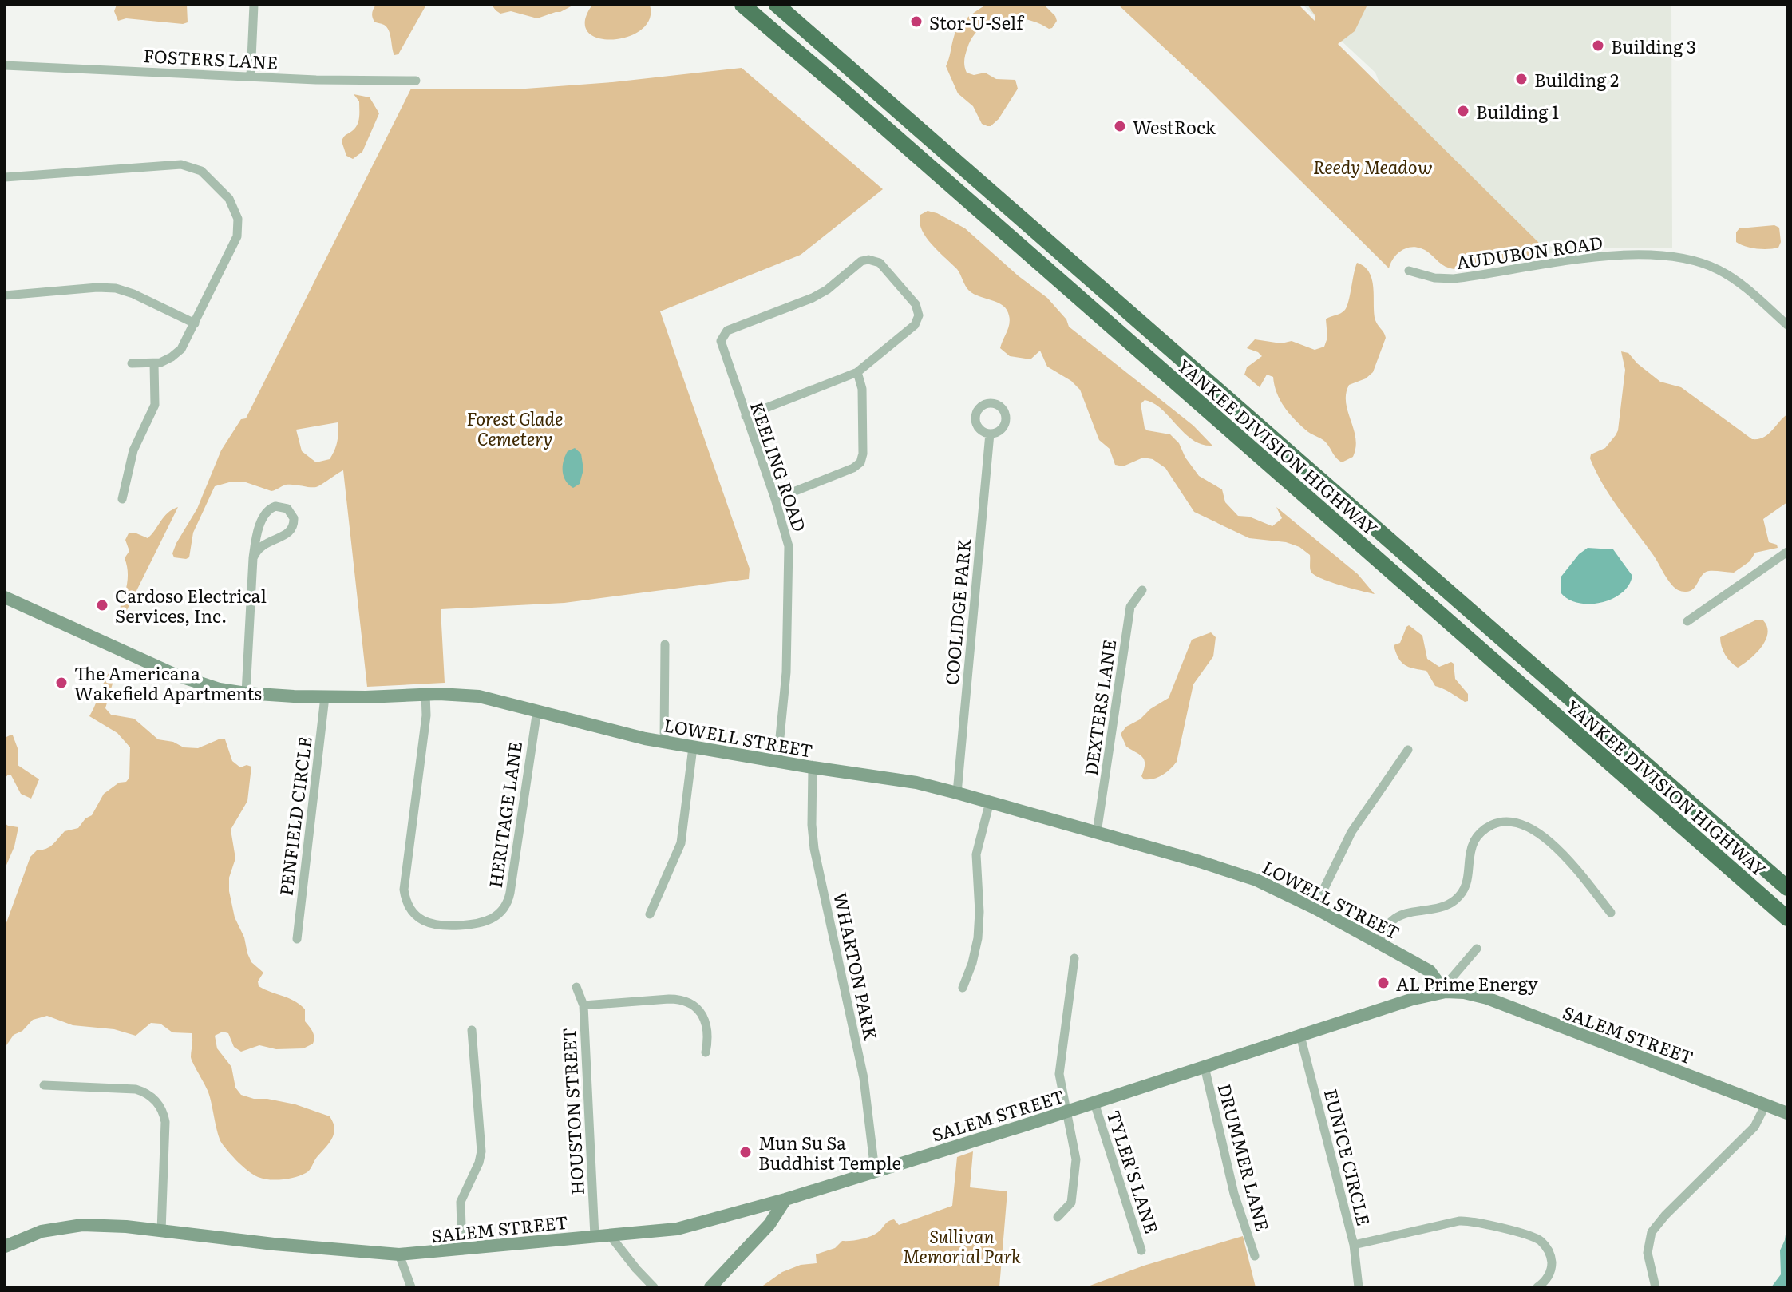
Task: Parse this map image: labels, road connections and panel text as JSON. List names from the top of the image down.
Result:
{
  "streets": {
    "highway": ["YANKEE DIVISION HIGHWAY"],
    "main road": ["LOWELL STREET", "SALEM STREET"],
    "street": [
      "FOSTERS LANE",
      "AUDUBON ROAD",
      "KEELING ROAD",
      "COOLIDGE PARK",
      "DEXTERS LANE",
      "HERITAGE LANE",
      "PENFIELD CIRCLE",
      "WHARTON PARK",
      "HOUSTON STREET",
      "DRUMMER LANE",
      "EUNICE CIRCLE",
      "TYLER'S LANE"
    ]
  },
  "crossings": [
    ["KEELING ROAD", "LOWELL STREET"],
    ["COOLIDGE PARK", "LOWELL STREET"],
    ["DEXTERS LANE", "LOWELL STREET"],
    ["LOWELL STREET", "HERITAGE LANE"],
    ["LOWELL STREET", "PENFIELD CIRCLE"],
    ["LOWELL STREET", "WHARTON PARK"],
    ["LOWELL STREET", "SALEM STREET"],
    ["WHARTON PARK", "SALEM STREET"],
    ["SALEM STREET", "HOUSTON STREET"],
    ["SALEM STREET", "DRUMMER LANE"],
    ["SALEM STREET", "EUNICE CIRCLE"],
    ["SALEM STREET", "TYLER'S LANE"]
  ],
  "parks": ["Reedy Meadow", "Forest Glade Cemetery", "Sullivan Memorial Park"],
  "places": [
    "Stor-U-Self",
    "Building 3",
    "Building 2",
    "Building 1",
    "WestRock",
    "Cardoso Electrical Services, Inc.",
    "The Americana Wakefield Apartments",
    "AL Prime Energy",
    "Mun Su Sa Buddhist Temple"
  ]
}
